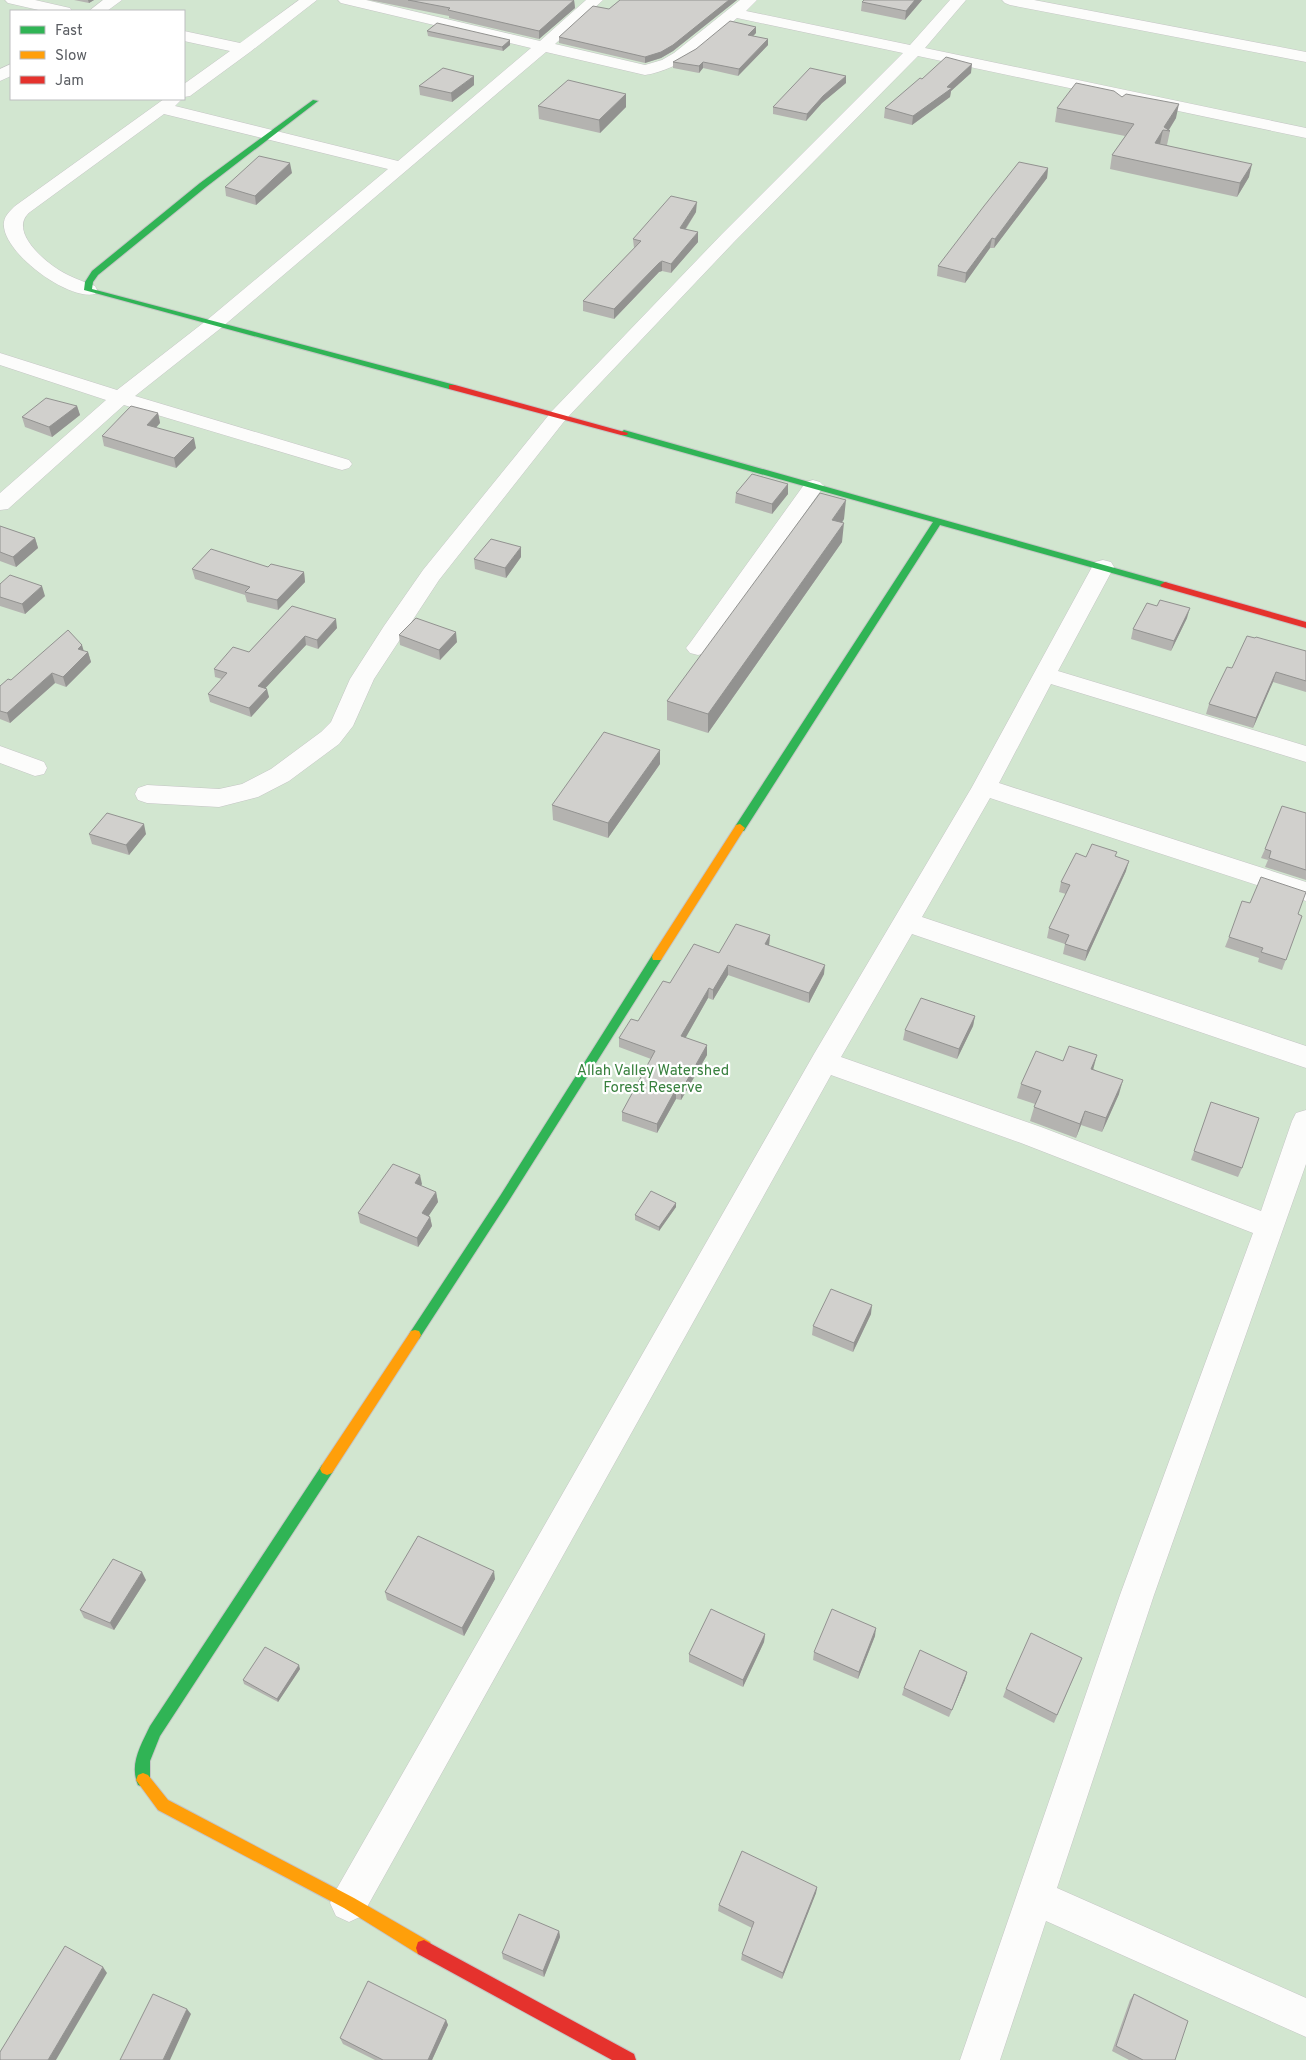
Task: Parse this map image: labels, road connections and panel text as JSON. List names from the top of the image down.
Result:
{
  "parks": ["Allah Valley Watershed Forest Reserve"],
  "legend": ["Fast", "Slow", "Jam"]
}
